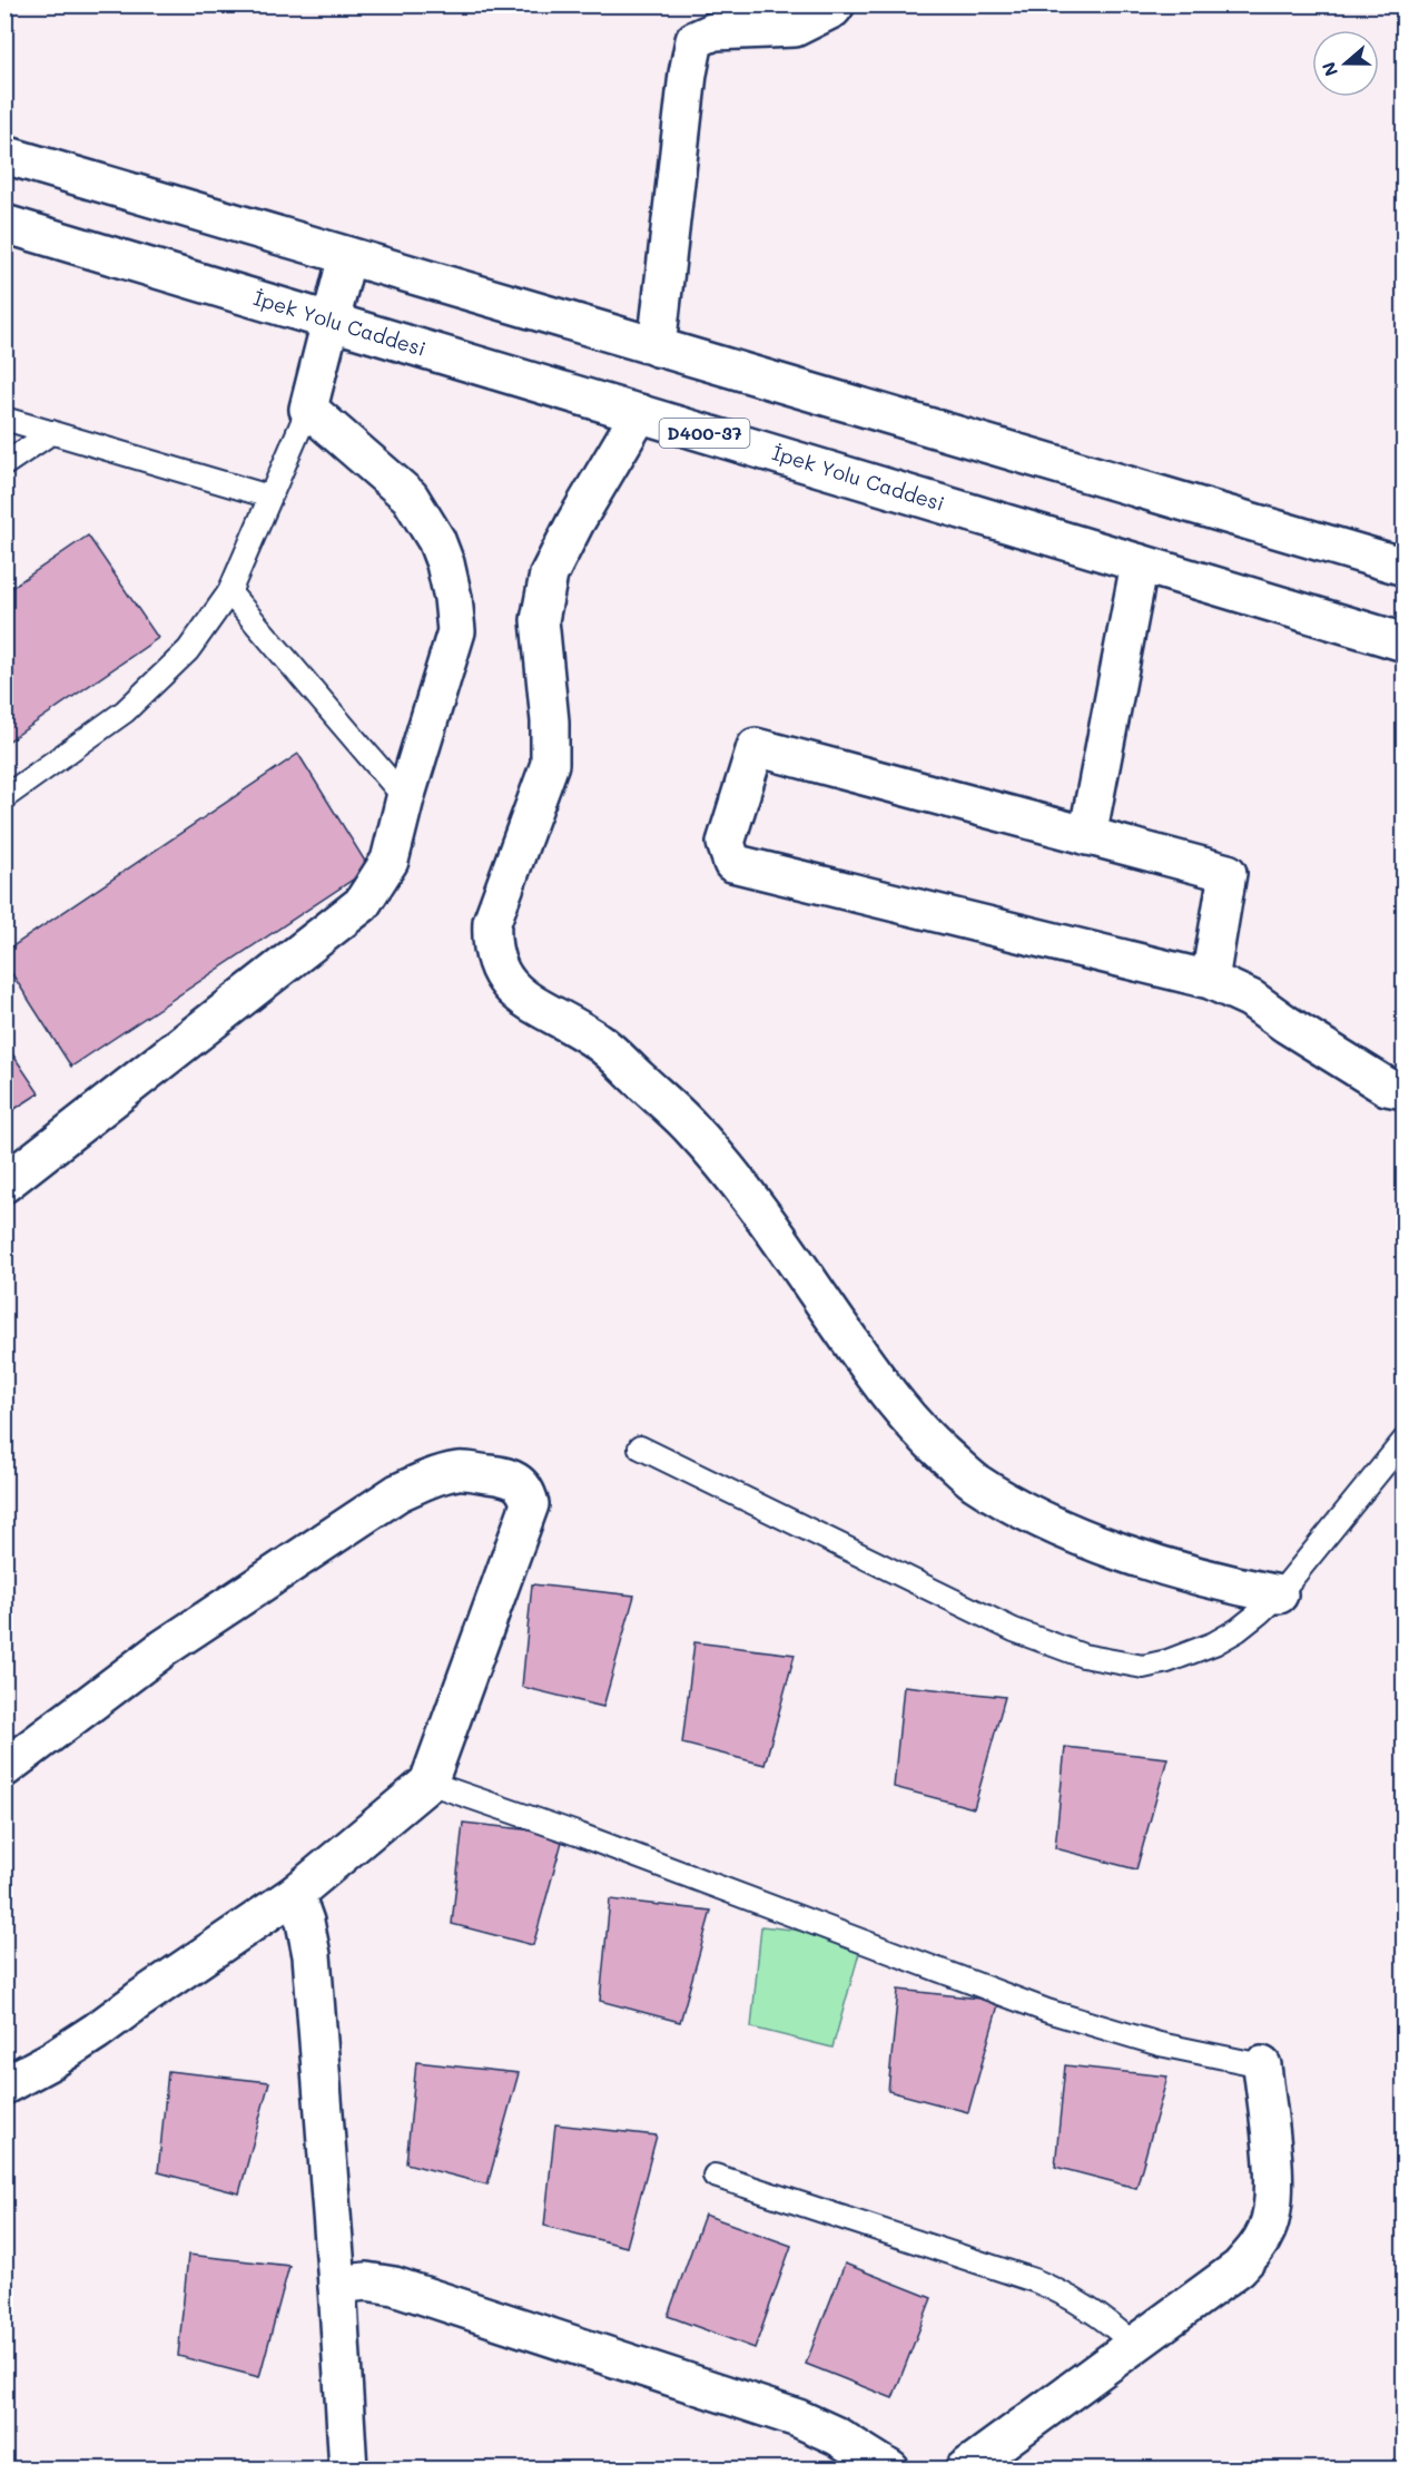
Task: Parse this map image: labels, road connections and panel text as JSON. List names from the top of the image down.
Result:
{
  "streets": {
    "main road": ["İpek Yolu Caddesi", "D400-37"]
  },
  "north": "left"
}
